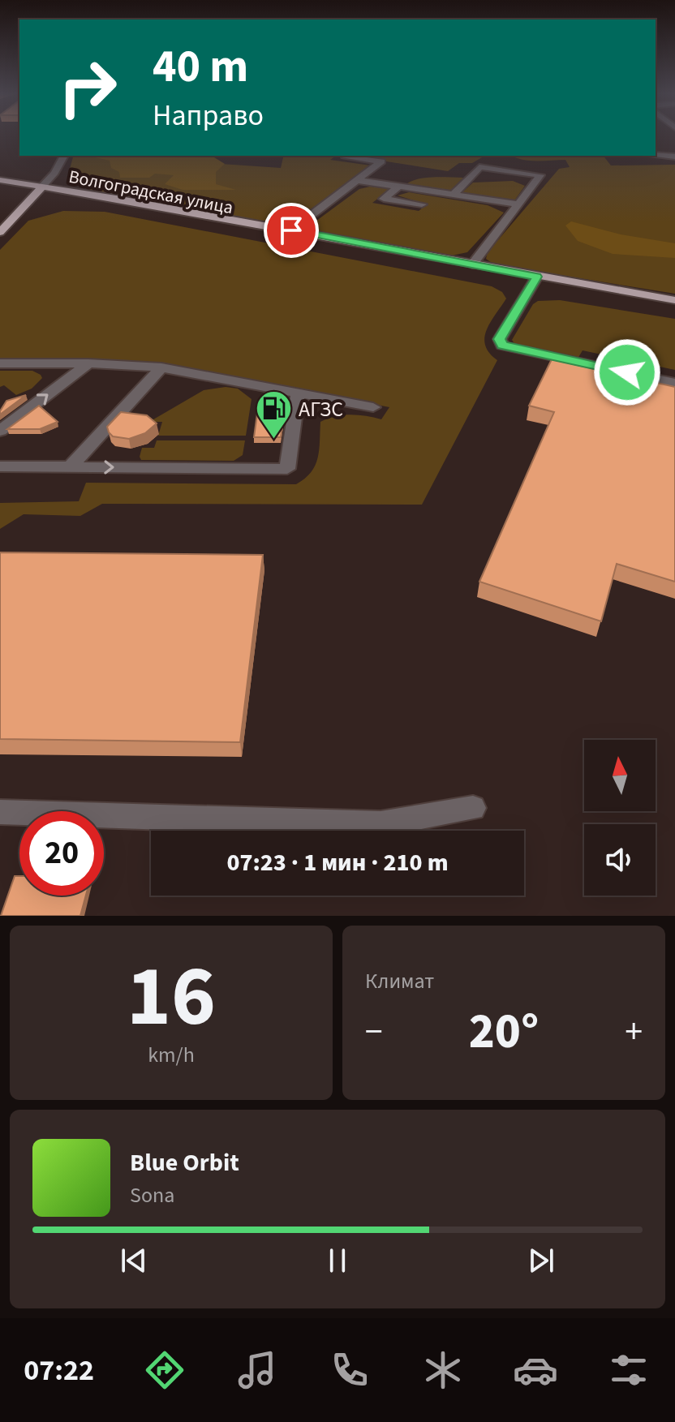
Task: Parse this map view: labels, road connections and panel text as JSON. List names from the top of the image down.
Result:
{
  "streets": {
    "main road": ["Волгоградская улица"]
  },
  "places": {
    "fuel station": ["АГЗС"]
  },
  "north": "top",
  "page": {
    "turn": ["40 m", "Направо"],
    "limit": "20",
    "trip": "07:23 · 1 мин · 210 m",
    "tile": [
      ["16", "km/h"],
      "Климат"
    ],
    "heat": ["−", "20°", "+"],
    "song": ["Blue Orbit", "Sona"],
    "tabs": "07:22"
  }
}
